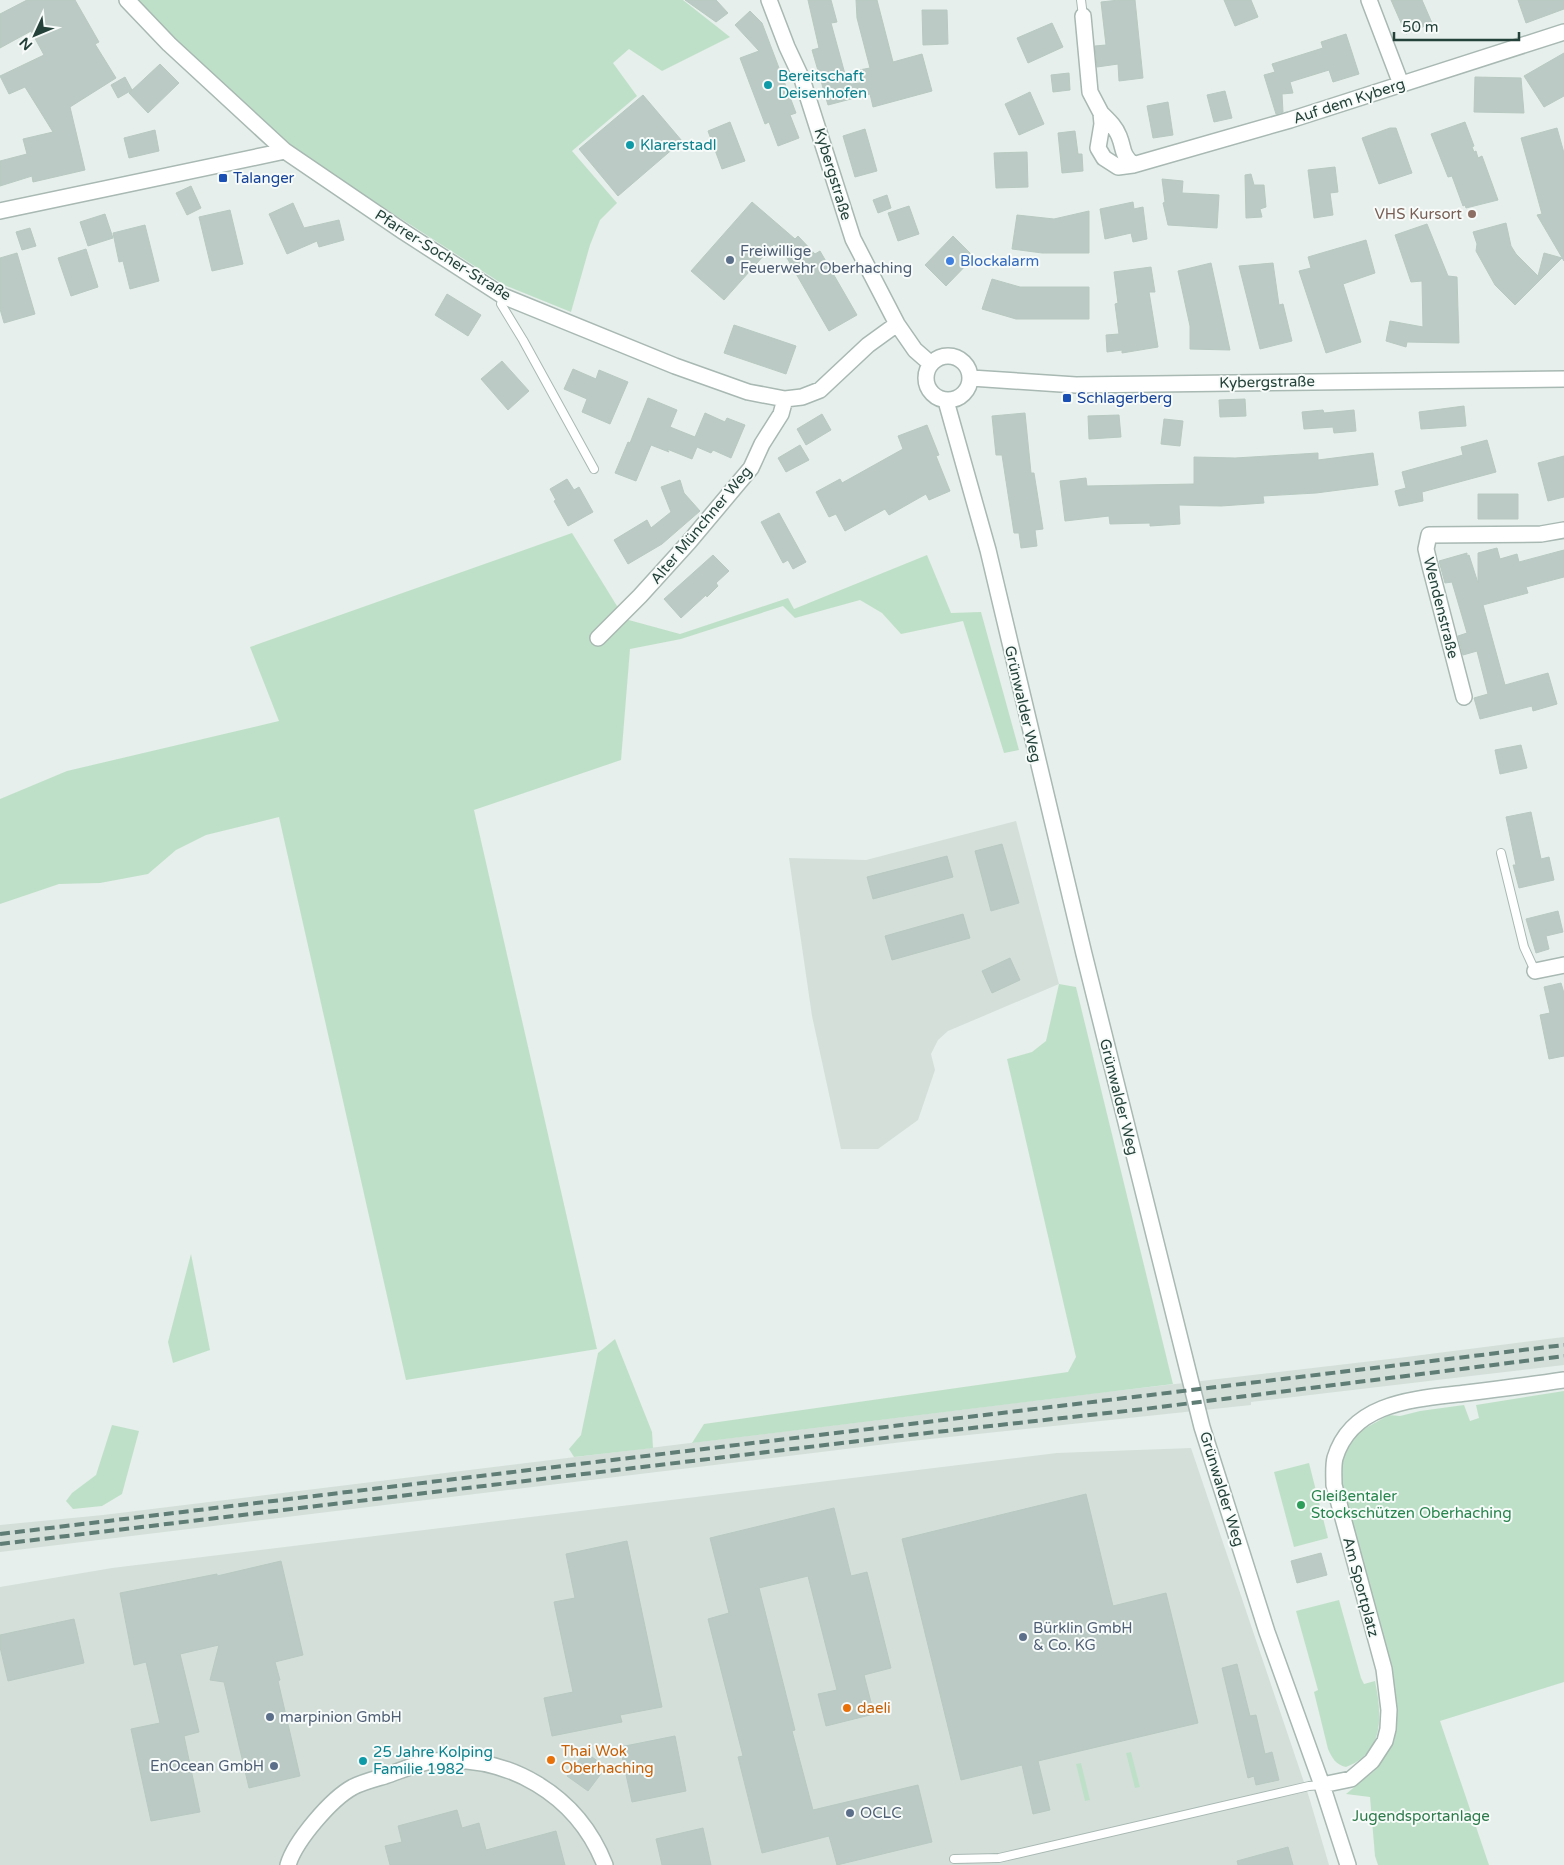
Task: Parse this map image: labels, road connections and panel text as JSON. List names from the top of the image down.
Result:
{
  "streets": {
    "street": [
      "Auf dem Kyberg",
      "Kybergstraße",
      "Pfarrer-Socher-Straße",
      "Alter Münchner Weg",
      "Wendenstraße",
      "Grünwalder Weg",
      "Am Sportplatz"
    ]
  },
  "crossings": [
    ["Kybergstraße", "Pfarrer-Socher-Straße"],
    ["Kybergstraße", "Grünwalder Weg"],
    ["Pfarrer-Socher-Straße", "Alter Münchner Weg"],
    ["Grünwalder Weg", "Am Sportplatz"]
  ],
  "parks": ["Jugendsportanlage"],
  "places": {
    "other": [
      "Bereitschaft Deisenhofen",
      "Klarerstadl",
      "VHS Kursort",
      "Freiwillige Feuerwehr Oberhaching",
      "Blockalarm",
      "Gleißentaler Stockschützen Oberhaching",
      "Bürklin GmbH & Co. KG",
      "daeli",
      "marpinion GmbH",
      "Thai Wok Oberhaching",
      "25 Jahre Kolping Familie 1982",
      "EnOcean GmbH",
      "OCLC"
    ],
    "transit": ["Talanger", "Schlagerberg"]
  },
  "scale_bar": "50 m",
  "north": "bottom left"
}
